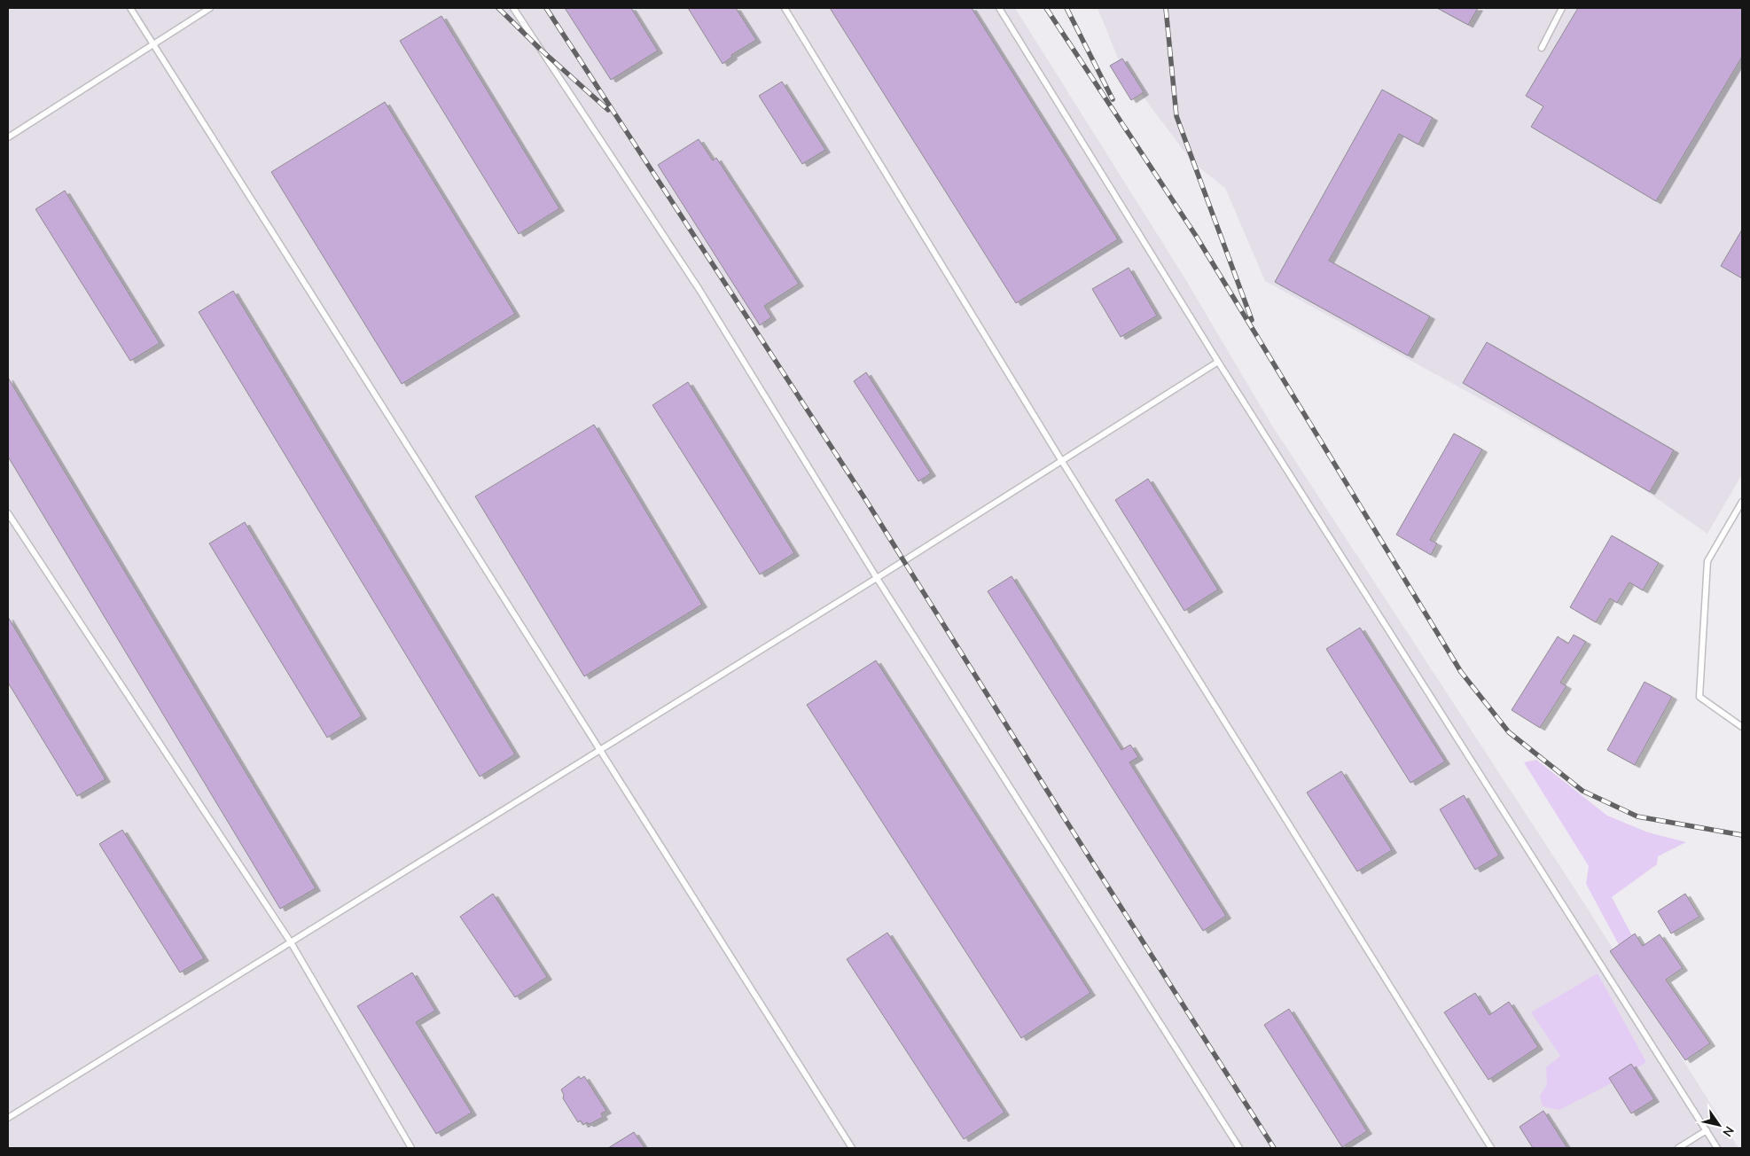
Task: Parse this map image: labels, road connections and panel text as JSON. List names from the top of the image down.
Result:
{
  "north": "bottom right"
}
